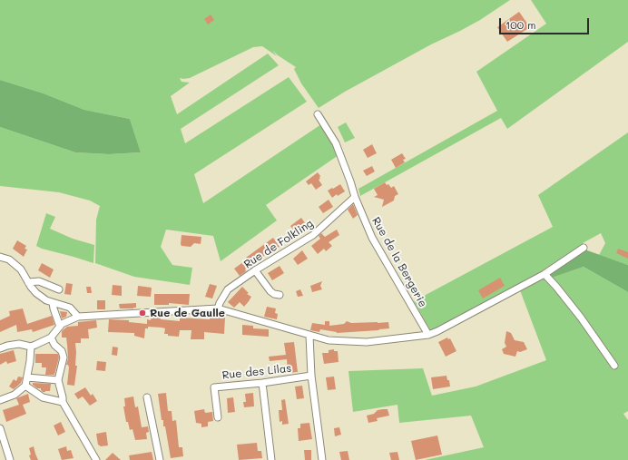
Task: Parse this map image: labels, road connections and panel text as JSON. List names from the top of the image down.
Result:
{
  "streets": {
    "street": ["Rue de Folkling", "Rue de la Bergerie", "Rue des Lilas"]
  },
  "crossings": [
    ["Rue de Folkling", "Rue de la Bergerie"]
  ],
  "places": ["Rue de Gaulle"],
  "scale_bar": "100 m"
}
